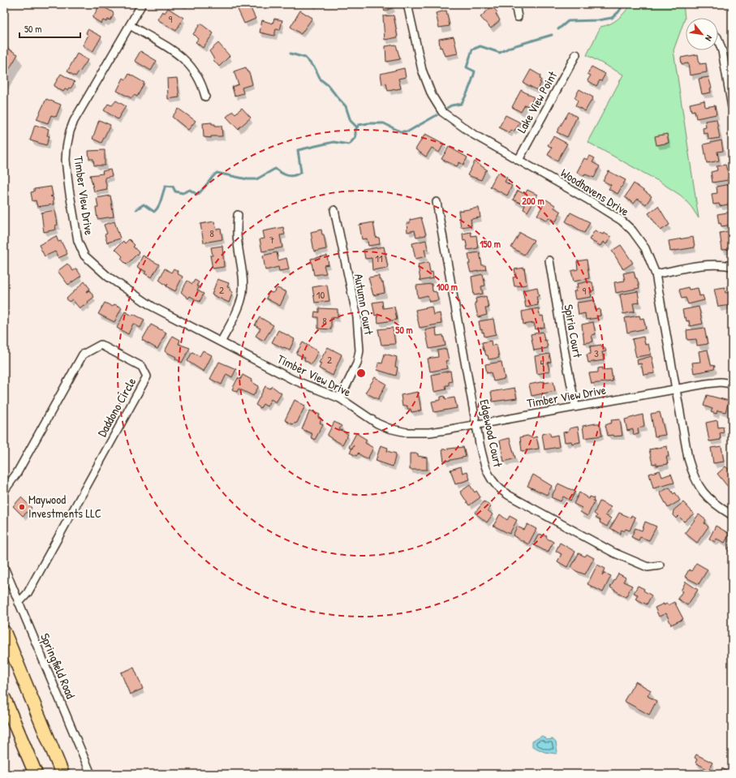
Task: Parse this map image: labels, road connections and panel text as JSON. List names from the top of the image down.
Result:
{
  "streets": {
    "street": [
      "Lake View Point",
      "Woodhavens Drive",
      "Timber View Drive",
      "Autumn Court",
      "Spiria Court",
      "Daddono Circle",
      "Edgewood Court",
      "Springfield Road"
    ]
  },
  "crossings": [
    ["Lake View Point", "Woodhavens Drive"],
    ["Woodhavens Drive", "Timber View Drive"],
    ["Timber View Drive", "Autumn Court"],
    ["Timber View Drive", "Spiria Court"],
    ["Timber View Drive", "Edgewood Court"],
    ["Daddono Circle", "Springfield Road"]
  ],
  "places": ["Maywood Investments LLC"],
  "house_numbers": [
    "9",
    "8",
    "7",
    "11",
    "2",
    "9",
    "10",
    "8",
    "3",
    "2",
    "4"
  ],
  "scale_bar": "50 m",
  "north": "bottom right",
  "rings": [
    "200 m",
    "150 m",
    "100 m",
    "50 m"
  ]
}
